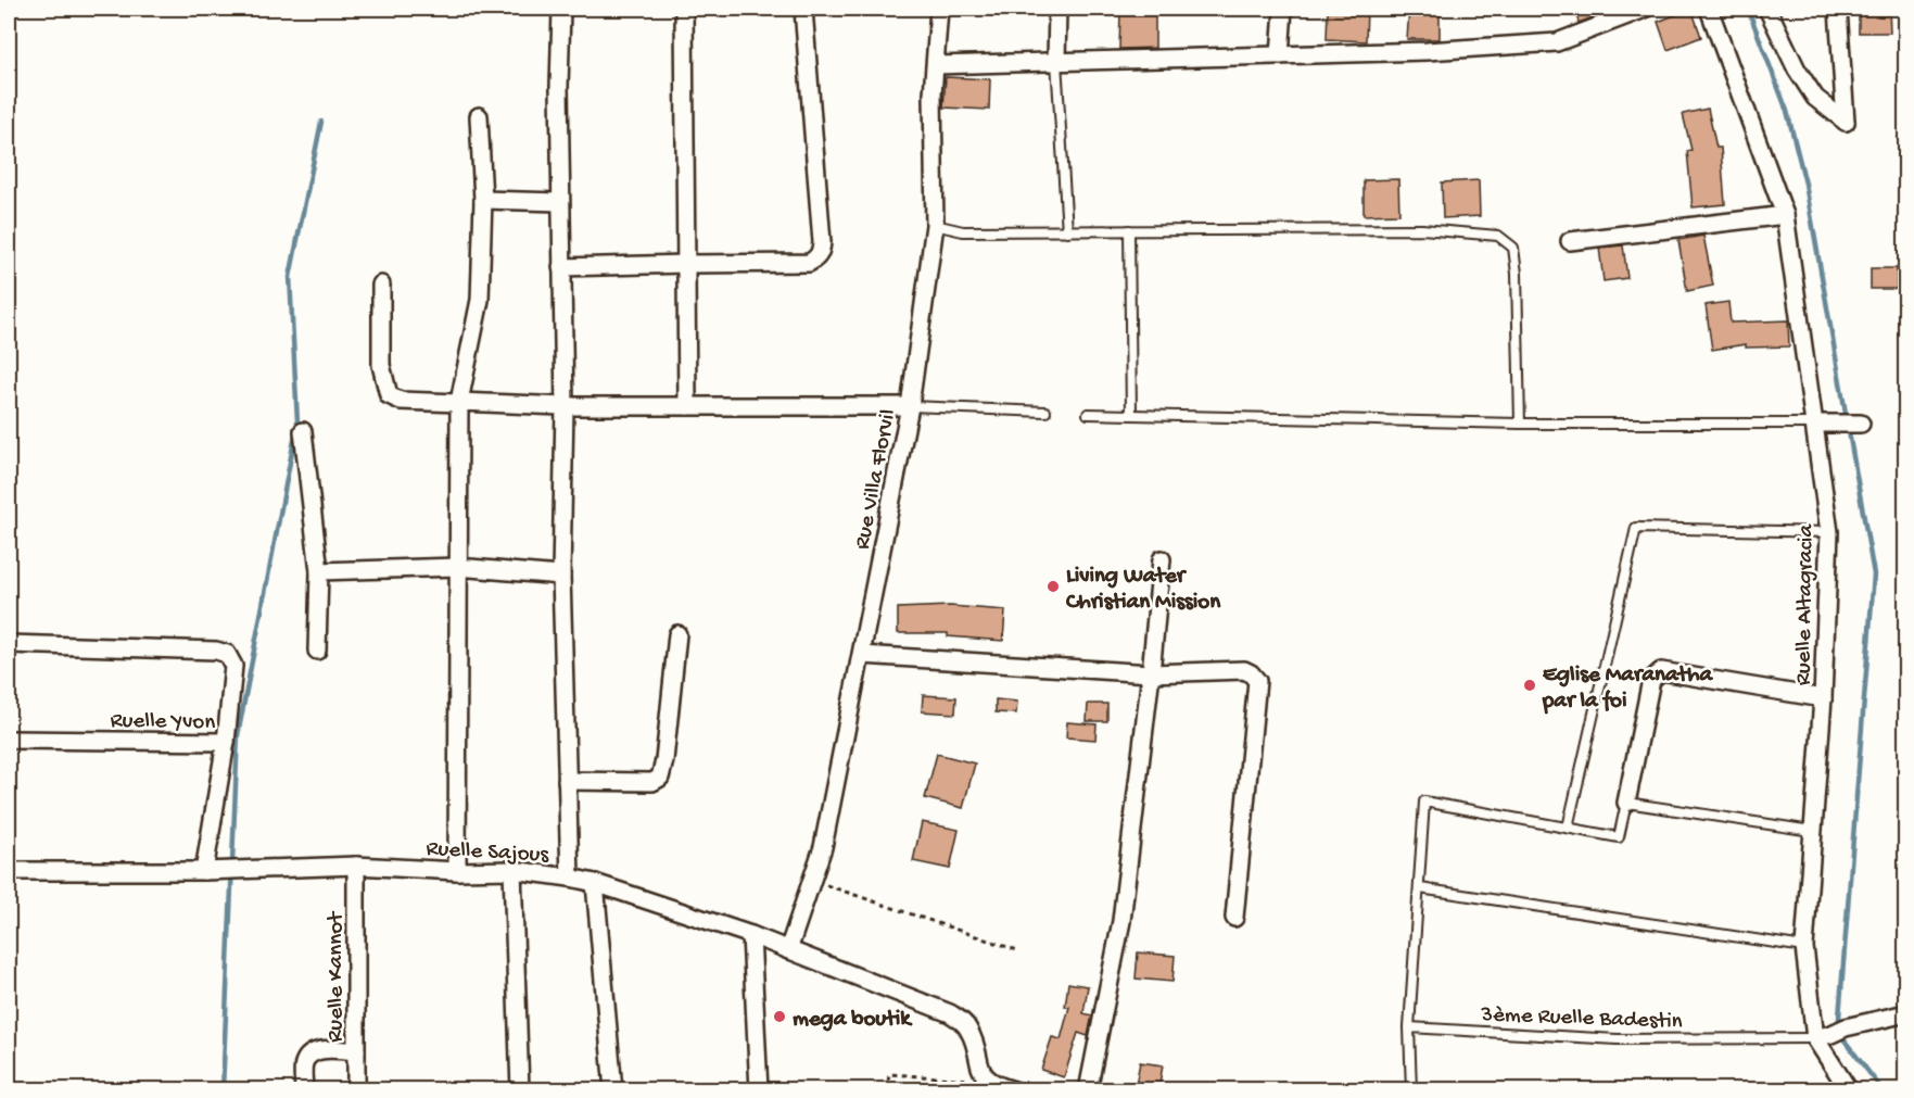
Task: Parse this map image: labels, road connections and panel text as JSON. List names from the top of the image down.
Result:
{
  "streets": {
    "street": [
      "Rue Villa Florvil",
      "Ruelle Altagracia",
      "Ruelle Yvon",
      "Ruelle Sajous",
      "Ruelle Kannot"
    ],
    "lane": ["3ème Ruelle Badestin"]
  },
  "crossings": [
    ["Rue Villa Florvil", "Ruelle Sajous"],
    ["Ruelle Altagracia", "3ème Ruelle Badestin"],
    ["Ruelle Yvon", "Ruelle Sajous"],
    ["Ruelle Sajous", "Ruelle Kannot"]
  ],
  "places": ["Living Water Christian Mission", "Eglise Maranatha par la foi", "mega boutik"]
}
